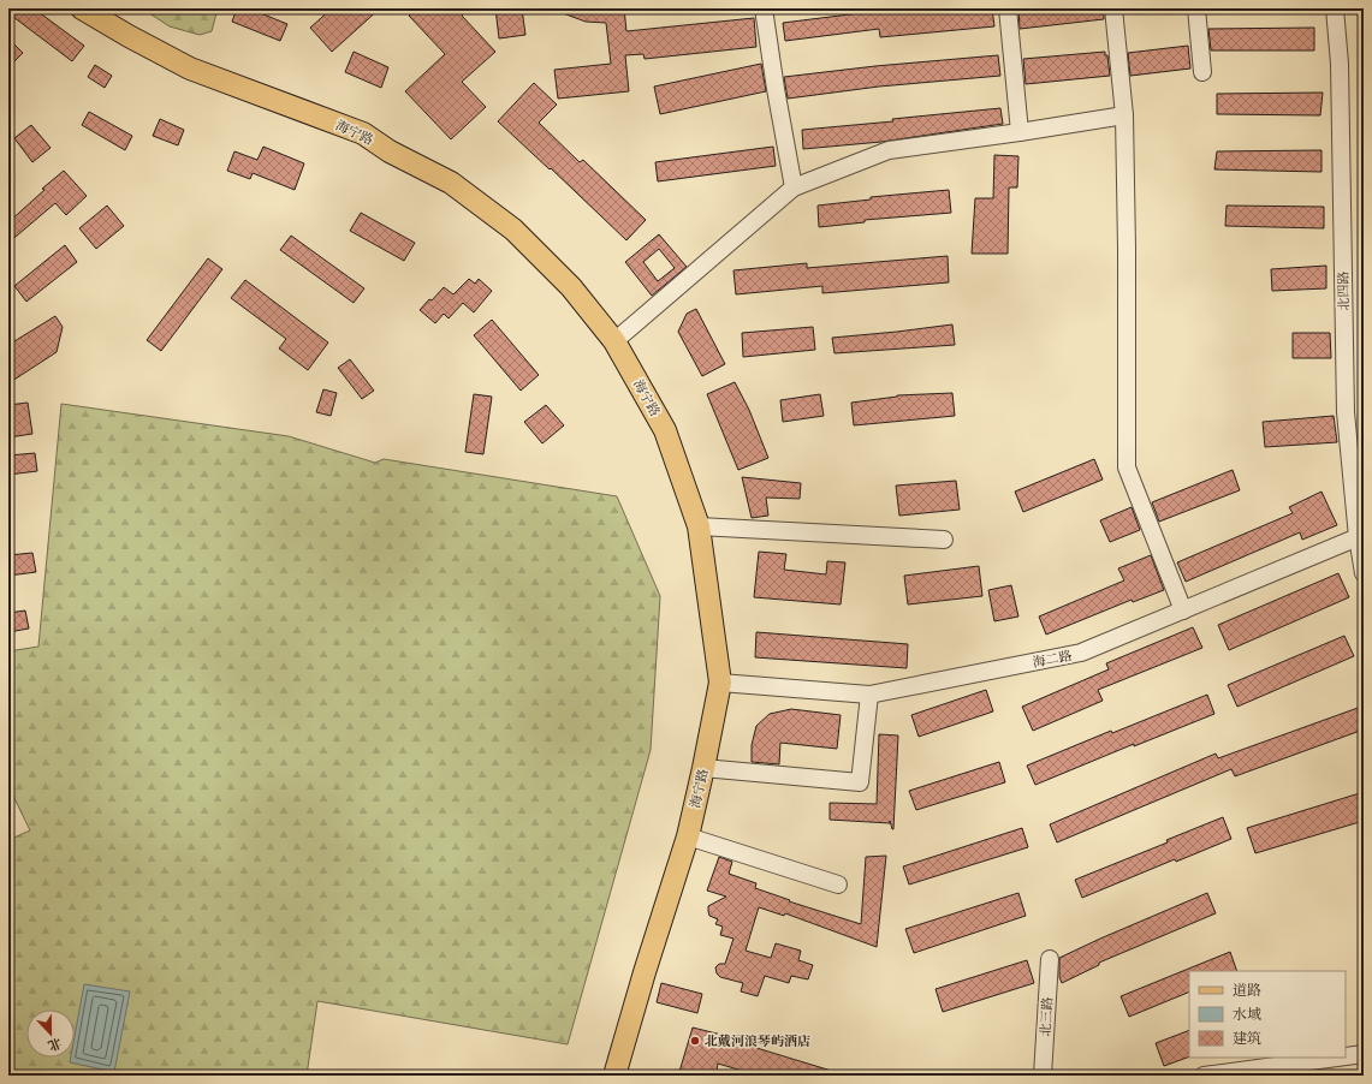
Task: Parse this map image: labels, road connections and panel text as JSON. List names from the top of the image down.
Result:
{
  "streets": {
    "main road": ["海宁路"],
    "street": ["北四路", "海二路", "北三路"]
  },
  "crossings": [
    ["海宁路", "海二路"],
    ["北四路", "海二路"]
  ],
  "places": ["北戴河浪琴屿酒店"],
  "legend": ["道路", "水域", "建筑"],
  "north": "bottom"
}
